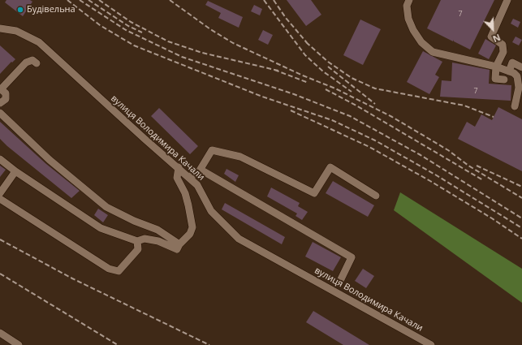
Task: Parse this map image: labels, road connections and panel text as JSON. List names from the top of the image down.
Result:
{
  "streets": {
    "street": ["вулиця Володимира Качали"]
  },
  "places": ["Будівельна"],
  "house_numbers": ["7", "7"],
  "north": "bottom right"
}
